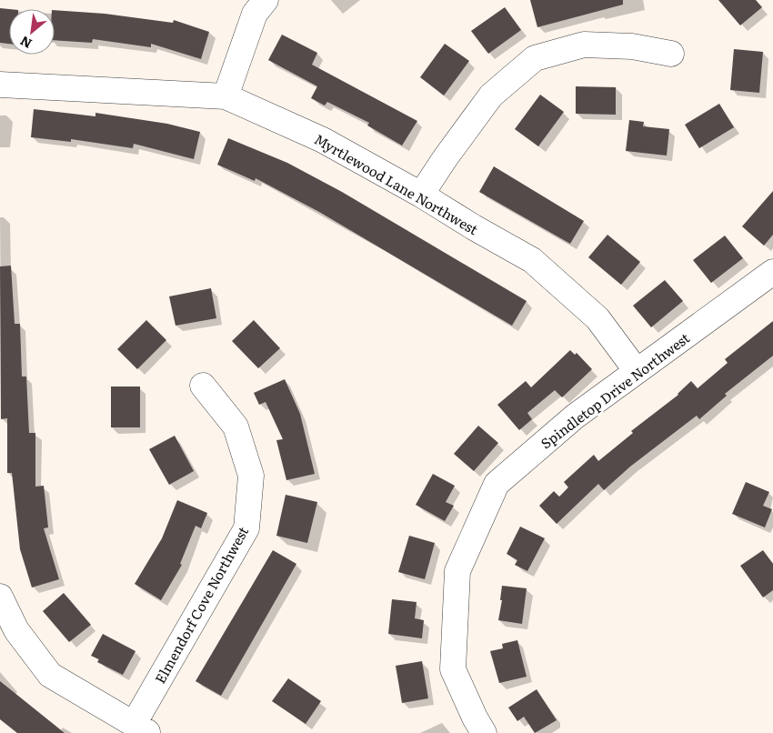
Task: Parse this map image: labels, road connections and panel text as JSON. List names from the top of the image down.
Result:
{
  "streets": {
    "street": ["Myrtlewood Lane Northwest", "Spindletop Drive Northwest", "Elmendorf Cove Northwest"]
  },
  "crossings": [
    ["Myrtlewood Lane Northwest", "Spindletop Drive Northwest"]
  ],
  "north": "bottom left"
}
